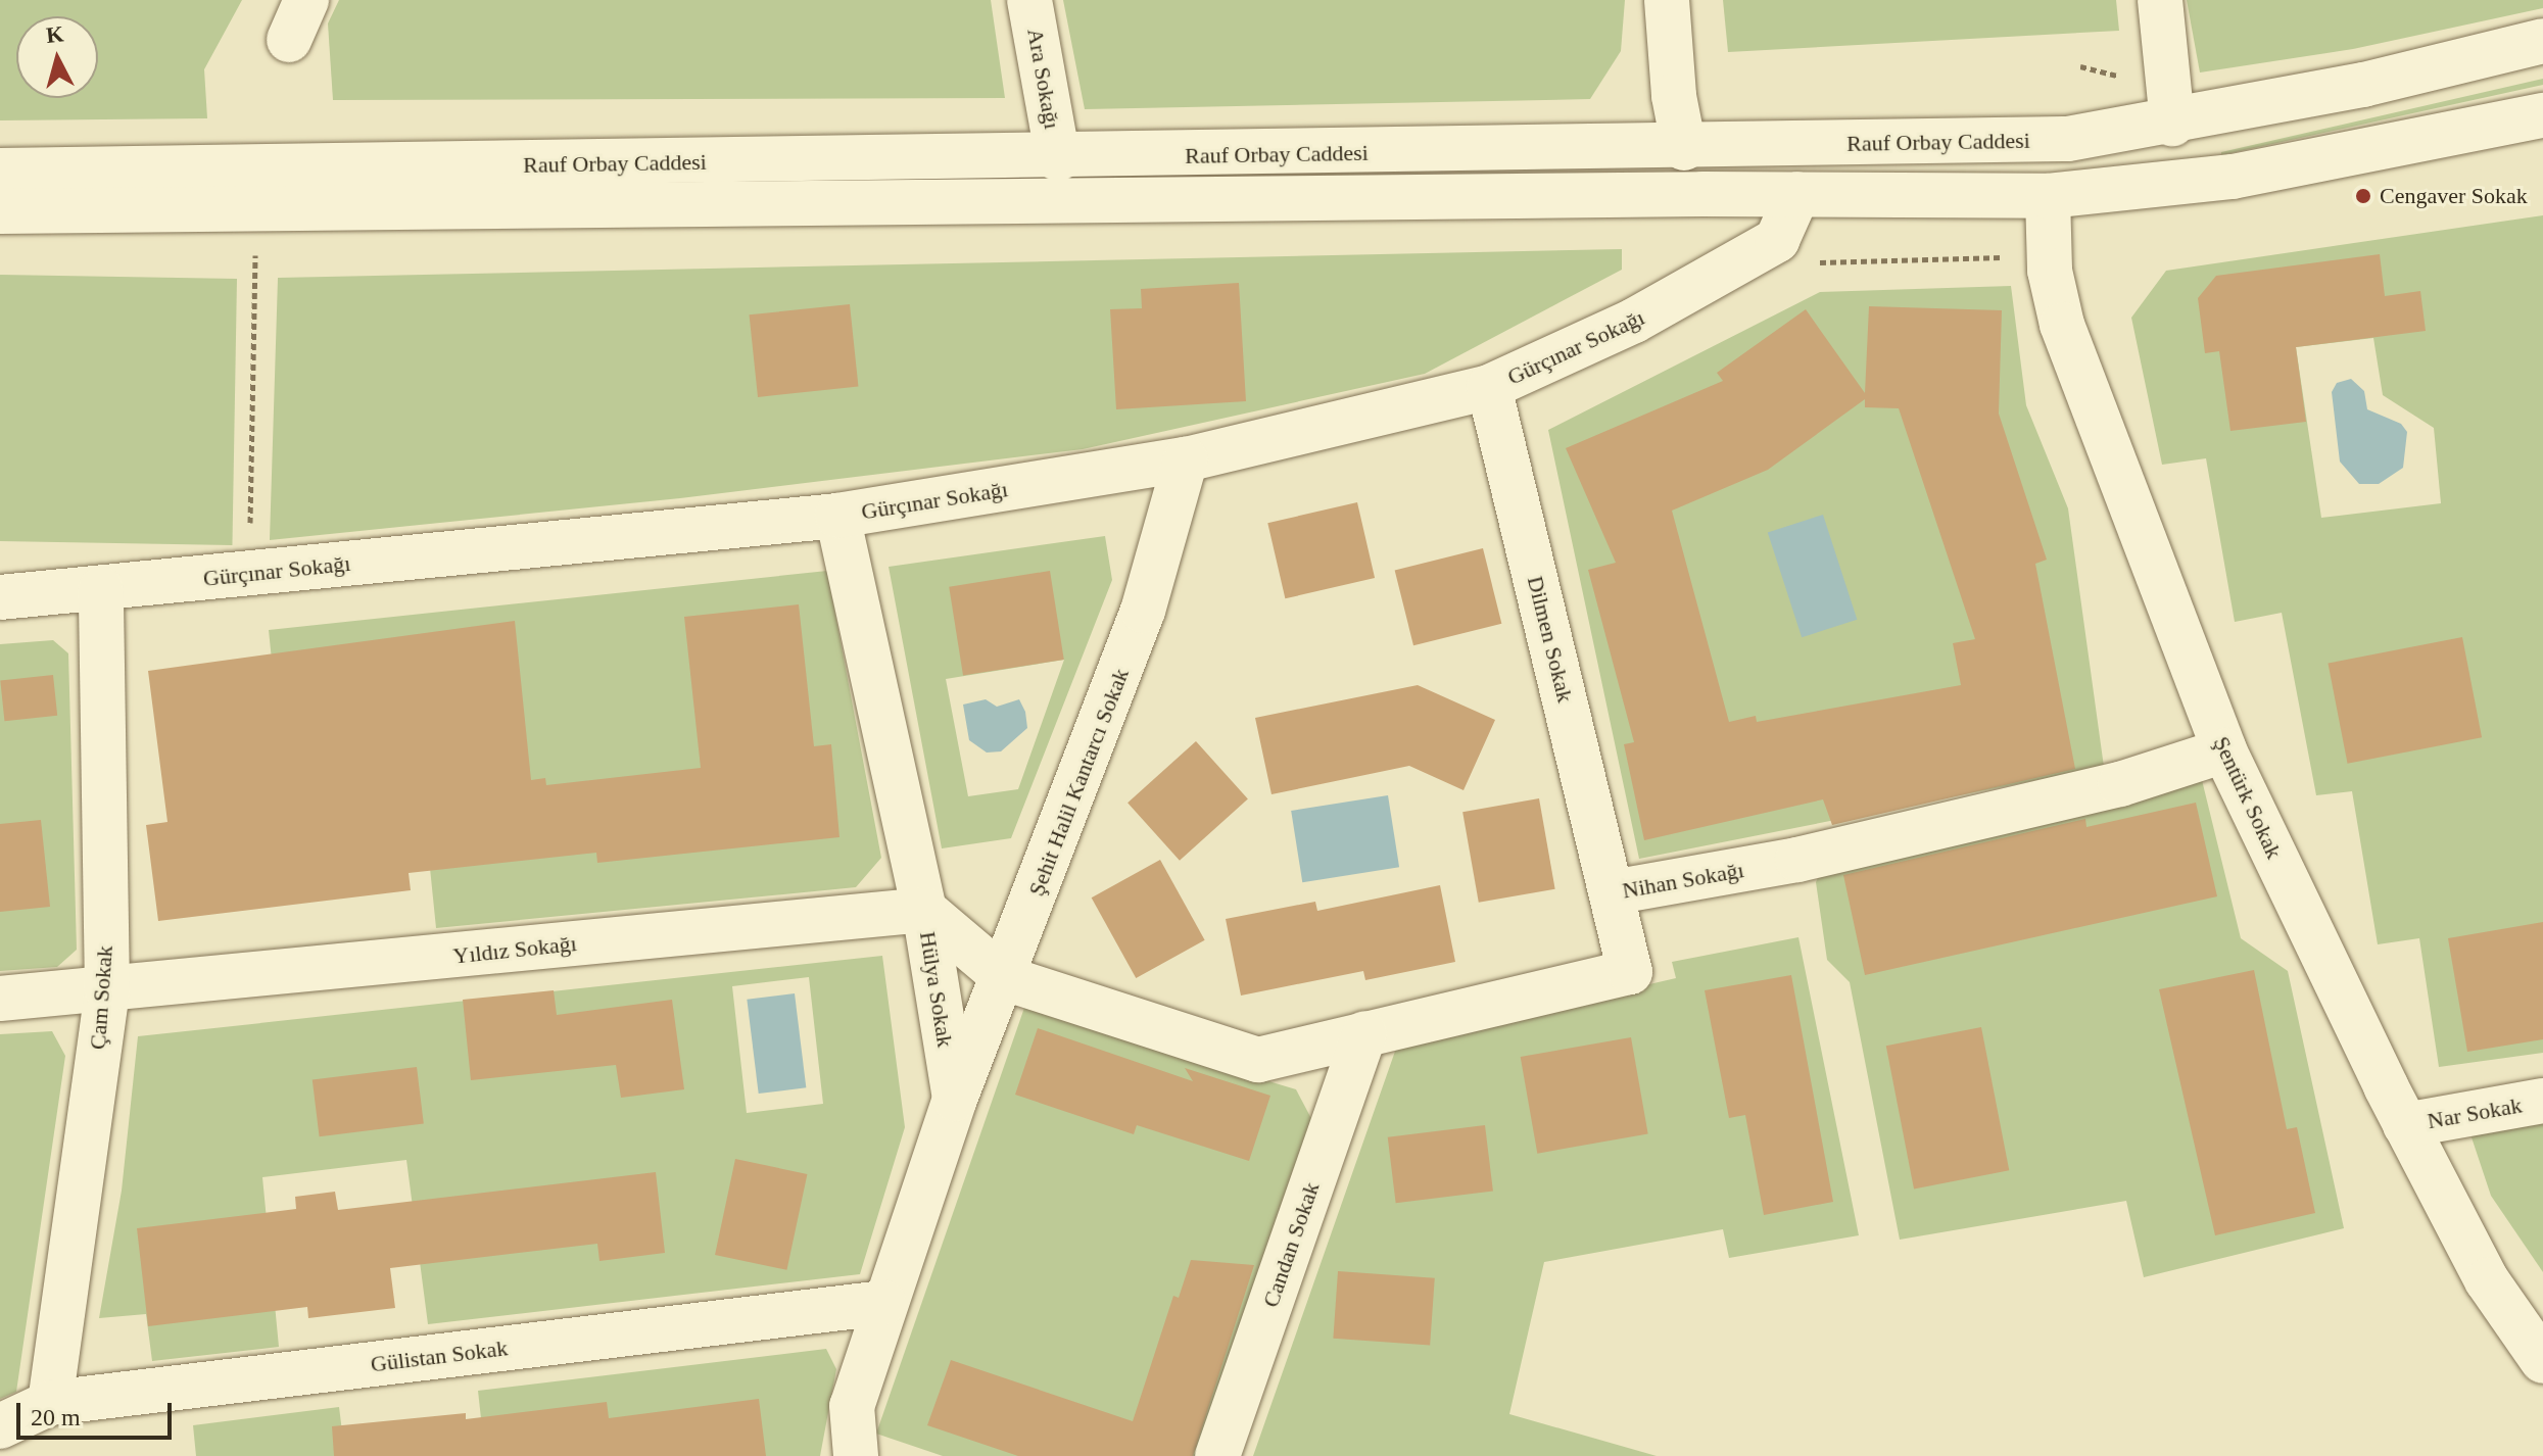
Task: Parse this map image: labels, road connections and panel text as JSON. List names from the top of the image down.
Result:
{
  "streets": {
    "street": [
      "Ara Sokağı",
      "Rauf Orbay Caddesi",
      "Gürçınar Sokağı",
      "Dilmen Sokak",
      "Şehit Halil Kantarcı Sokak",
      "Şentürk Sokak",
      "Nihan Sokağı",
      "Yıldız Sokağı",
      "Hülya Sokak",
      "Çam Sokak",
      "Nar Sokak",
      "Candan Sokak",
      "Gülistan Sokak"
    ]
  },
  "crossings": [
    ["Ara Sokağı", "Rauf Orbay Caddesi"],
    ["Rauf Orbay Caddesi", "Gürçınar Sokağı"],
    ["Rauf Orbay Caddesi", "Şentürk Sokak"],
    ["Gürçınar Sokağı", "Dilmen Sokak"],
    ["Gürçınar Sokağı", "Şehit Halil Kantarcı Sokak"],
    ["Gürçınar Sokağı", "Hülya Sokak"],
    ["Gürçınar Sokağı", "Çam Sokak"],
    ["Dilmen Sokak", "Nihan Sokağı"],
    ["Şehit Halil Kantarcı Sokak", "Nihan Sokağı"],
    ["Şehit Halil Kantarcı Sokak", "Hülya Sokak"],
    ["Şentürk Sokak", "Nihan Sokağı"],
    ["Şentürk Sokak", "Nar Sokak"],
    ["Nihan Sokağı", "Candan Sokak"],
    ["Yıldız Sokağı", "Hülya Sokak"],
    ["Yıldız Sokağı", "Çam Sokak"],
    ["Hülya Sokak", "Gülistan Sokak"],
    ["Çam Sokak", "Gülistan Sokak"]
  ],
  "places": ["Cengaver Sokak"],
  "scale_bar": "20 m",
  "north": "top"
}
